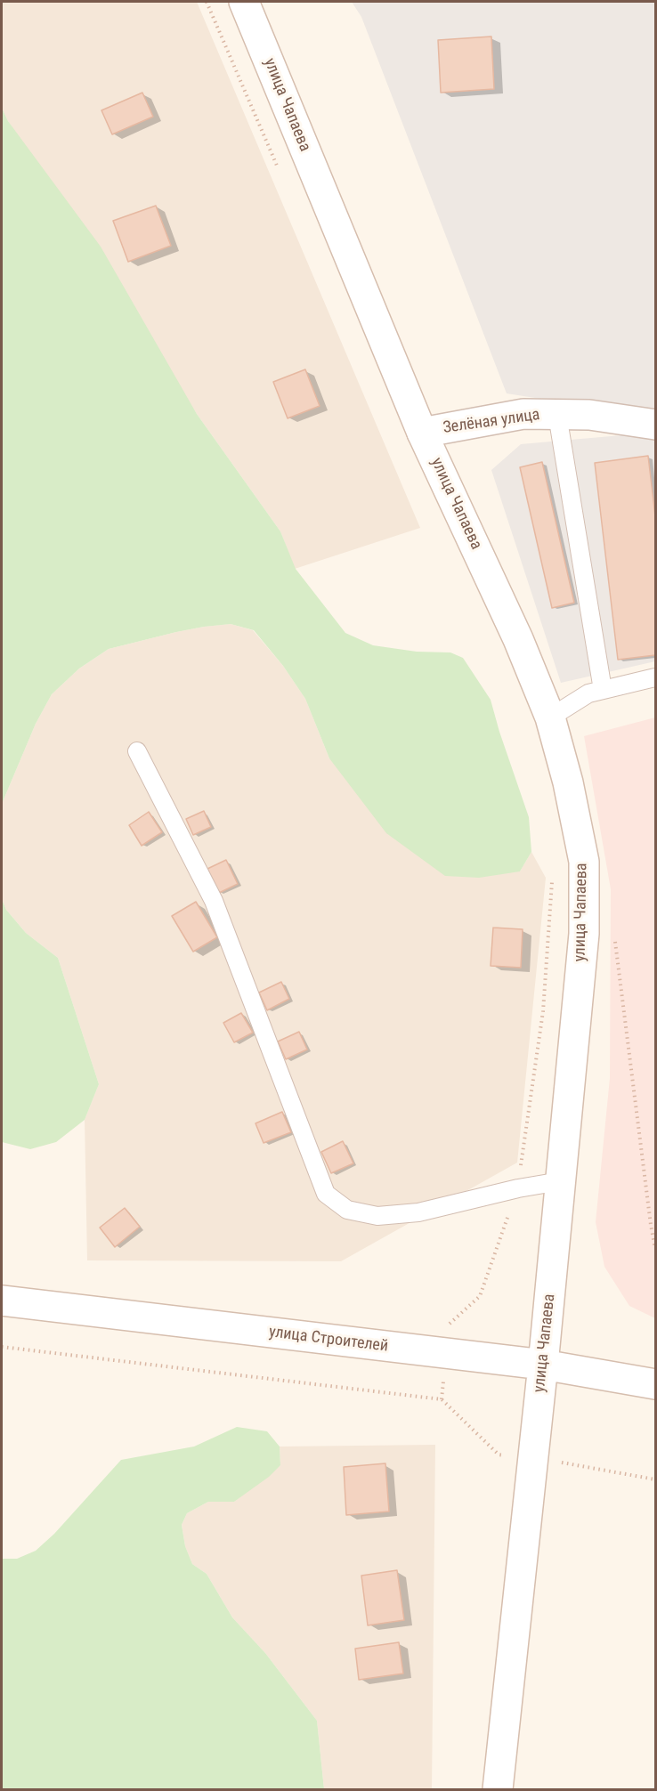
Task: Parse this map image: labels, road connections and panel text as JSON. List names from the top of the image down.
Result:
{
  "streets": {
    "street": ["улица Чапаева", "Зелёная улица", "улица Строителей"]
  },
  "crossings": [
    ["улица Чапаева", "Зелёная улица"],
    ["улица Чапаева", "улица Строителей"]
  ]
}
